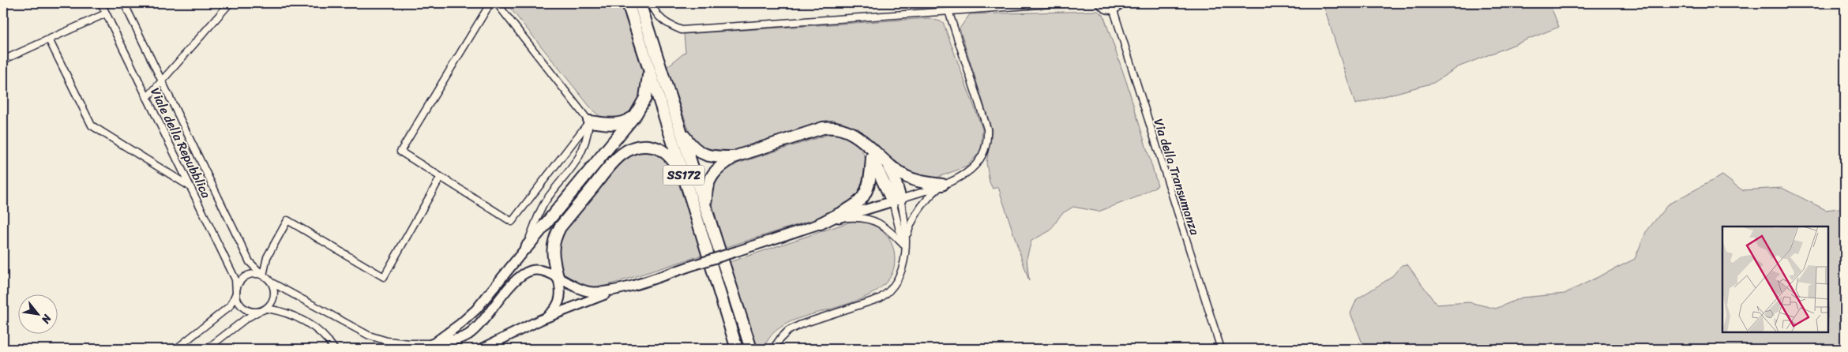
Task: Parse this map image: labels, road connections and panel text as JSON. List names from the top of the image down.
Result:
{
  "streets": {
    "highway": ["SS172"],
    "street": ["Viale della Repubblica", "Via della Transumanza"]
  },
  "north": "bottom right"
}
